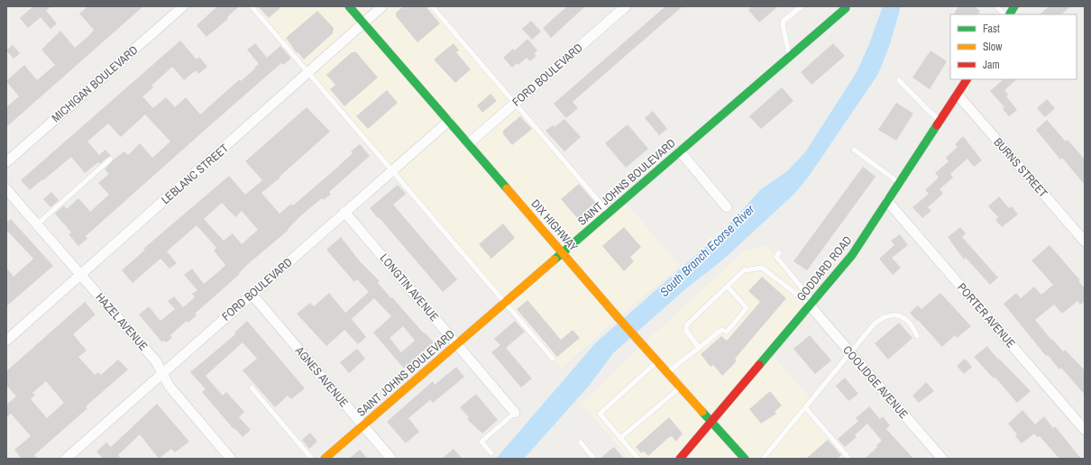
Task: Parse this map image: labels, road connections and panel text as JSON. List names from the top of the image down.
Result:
{
  "streets": {
    "street": [
      "FORD BOULEVARD",
      "MICHIGAN BOULEVARD",
      "BURNS STREET",
      "LEBLANC STREET",
      "SAINT JOHNS BOULEVARD",
      "DIX HIGHWAY",
      "GODDARD ROAD",
      "LONGTIN AVENUE",
      "PORTER AVENUE",
      "HAZEL AVENUE",
      "AGNES AVENUE",
      "COOLIDGE AVENUE"
    ]
  },
  "crossings": [
    ["FORD BOULEVARD", "DIX HIGHWAY"],
    ["FORD BOULEVARD", "LONGTIN AVENUE"],
    ["FORD BOULEVARD", "HAZEL AVENUE"],
    ["FORD BOULEVARD", "AGNES AVENUE"],
    ["BURNS STREET", "GODDARD ROAD"],
    ["LEBLANC STREET", "DIX HIGHWAY"],
    ["LEBLANC STREET", "HAZEL AVENUE"],
    ["SAINT JOHNS BOULEVARD", "DIX HIGHWAY"],
    ["SAINT JOHNS BOULEVARD", "LONGTIN AVENUE"],
    ["SAINT JOHNS BOULEVARD", "AGNES AVENUE"],
    ["DIX HIGHWAY", "GODDARD ROAD"],
    ["GODDARD ROAD", "PORTER AVENUE"],
    ["GODDARD ROAD", "COOLIDGE AVENUE"]
  ],
  "water": ["South Branch Ecorse River"],
  "legend": ["Fast", "Slow", "Jam"]
}
